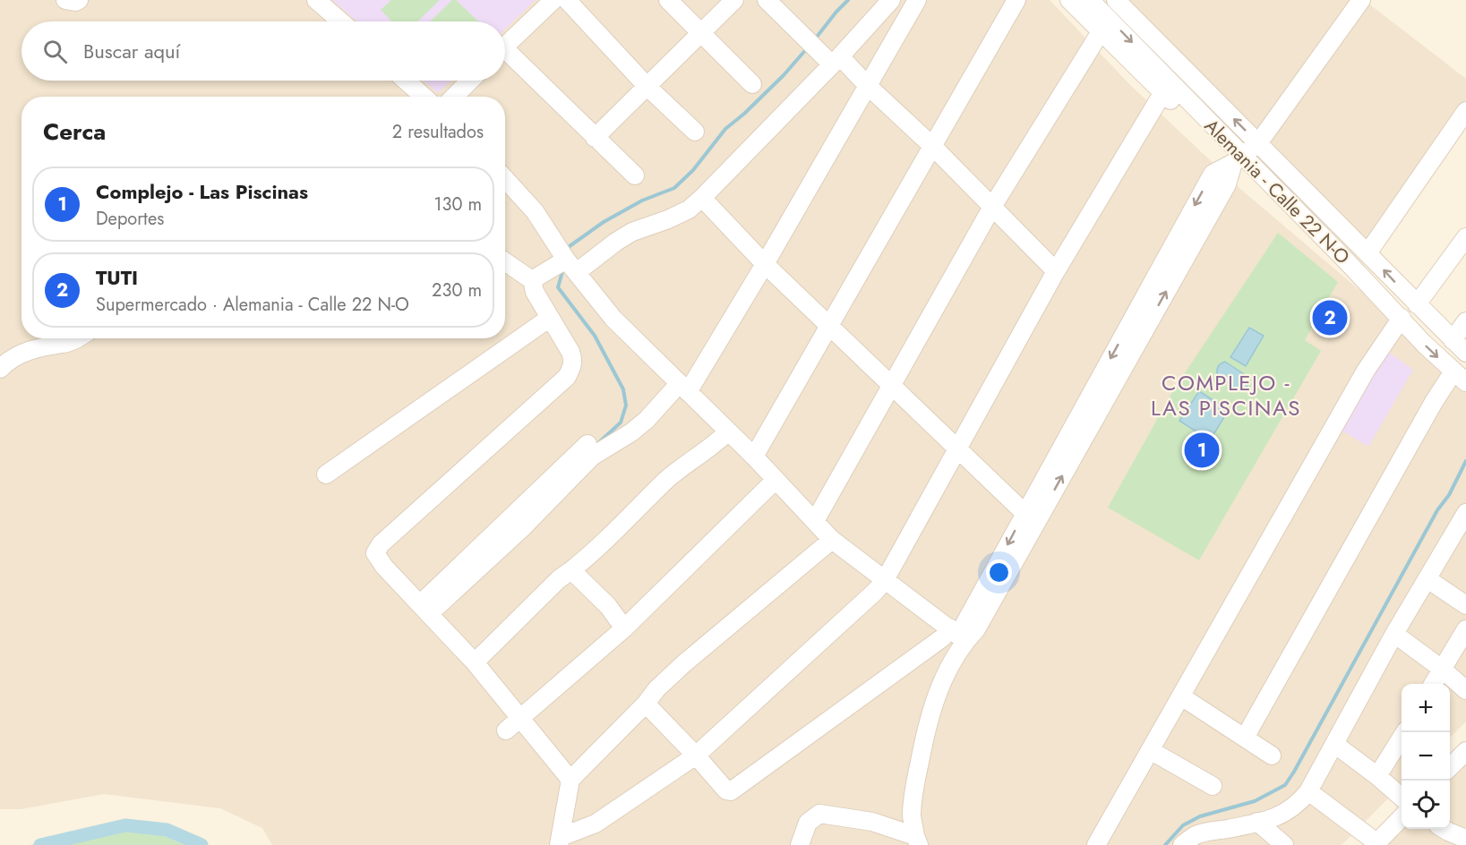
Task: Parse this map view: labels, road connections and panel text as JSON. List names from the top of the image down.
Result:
{
  "streets": {
    "street": ["Alemania - Calle 22 N-O"]
  },
  "districts": ["COMPLEJO - LAS PISCINAS"],
  "page": {
    "search": "Buscar aquí",
    "heading": ["Cerca", "2 resultados"],
    "list": [
      {
        "mark": "1",
        "name": "Complejo - Las Piscinas",
        "note": "Deportes",
        "value": "130 m"
      },
      {
        "mark": "2",
        "name": "TUTI",
        "note": "Supermercado · Alemania - Calle 22 N-O",
        "value": "230 m"
      }
    ],
    "pins": ["2", "1"],
    "map_buttons": ["+", "−"]
  }
}
